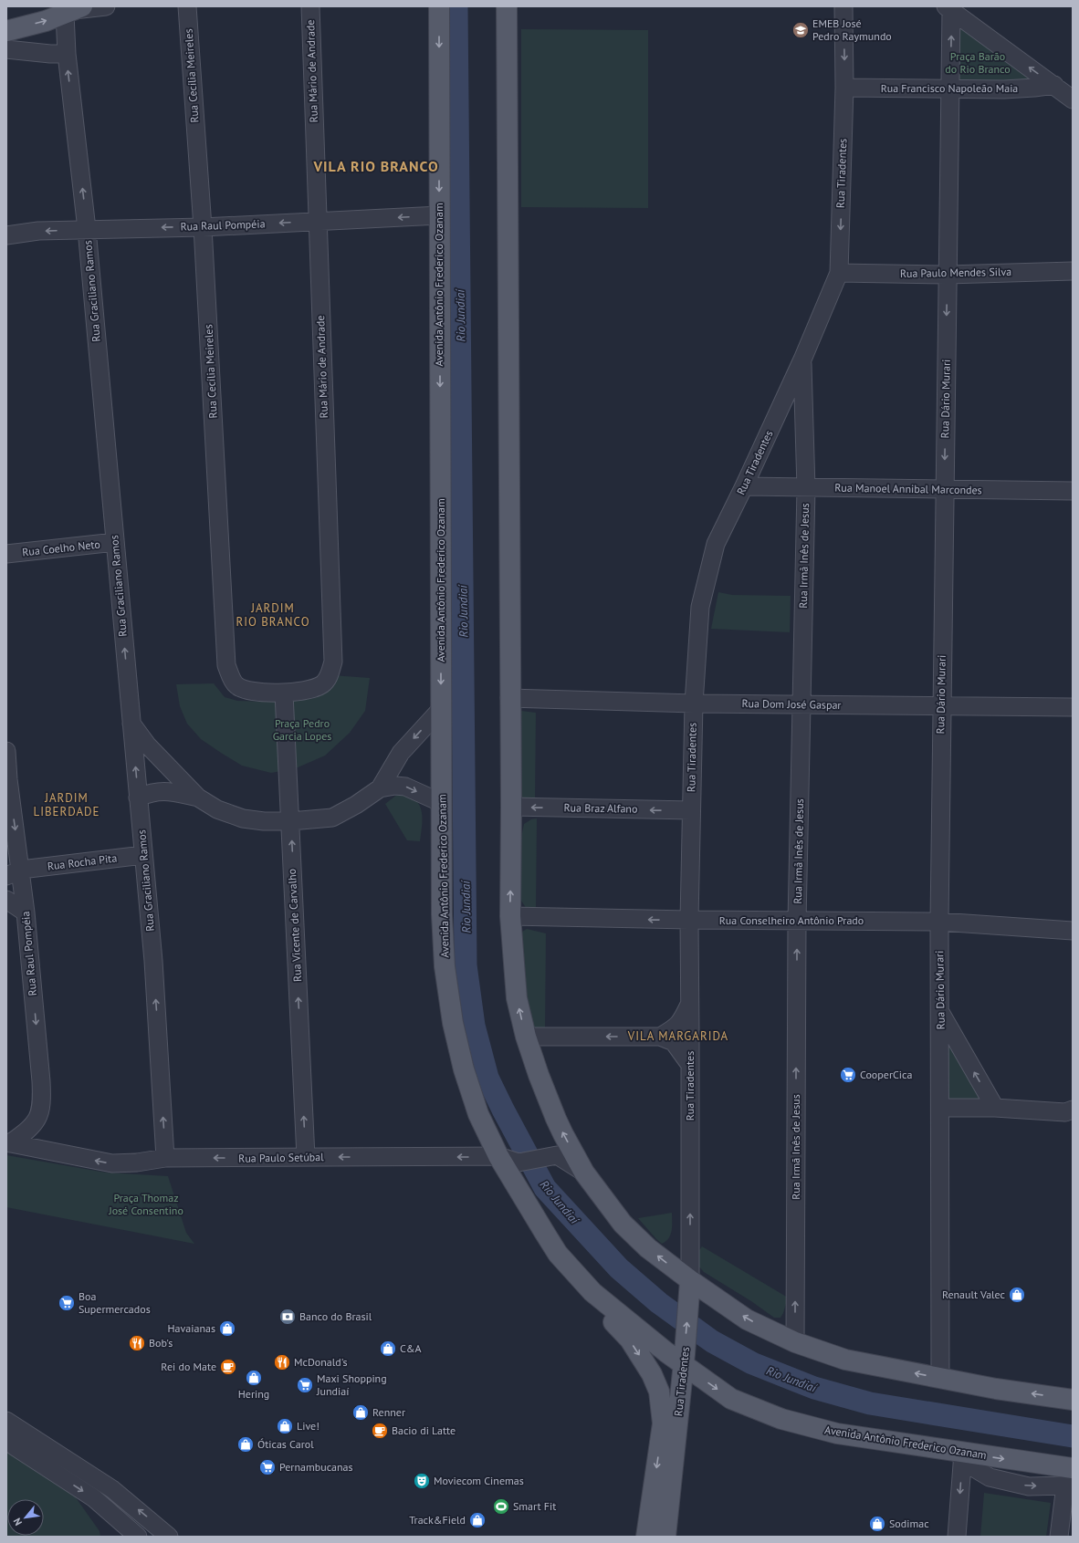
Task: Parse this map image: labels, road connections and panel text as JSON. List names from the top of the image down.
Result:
{
  "streets": {
    "main road": ["Rua Tiradentes", "Avenida Antônio Frederico Ozanam"],
    "street": [
      "Rua Mário de Andrade",
      "Rua Cecília Meireles",
      "Rua Francisco Napoleão Maia",
      "Rua Raul Pompéia",
      "Rua Paulo Mendes Silva",
      "Rua Graciliano Ramos",
      "Rua Dário Murari",
      "Rua Manoel Annibal Marcondes",
      "Rua Coelho Neto",
      "Rua Irmã Inês de Jesus",
      "Rua Dom José Gaspar",
      "Rua Braz Alfano",
      "Rua Rocha Pita",
      "Rua Conselheiro Antônio Prado",
      "Rua Vicente de Carvalho",
      "Rua Paulo Setúbal"
    ]
  },
  "crossings": [
    ["Rua Mário de Andrade", "Rua Cecília Meireles"],
    ["Rua Mário de Andrade", "Rua Raul Pompéia"],
    ["Rua Mário de Andrade", "Rua Vicente de Carvalho"],
    ["Rua Cecília Meireles", "Rua Raul Pompéia"],
    ["Rua Cecília Meireles", "Rua Vicente de Carvalho"],
    ["Rua Francisco Napoleão Maia", "Rua Tiradentes"],
    ["Rua Francisco Napoleão Maia", "Rua Dário Murari"],
    ["Rua Tiradentes", "Rua Paulo Mendes Silva"],
    ["Rua Tiradentes", "Avenida Antônio Frederico Ozanam"],
    ["Rua Tiradentes", "Rua Manoel Annibal Marcondes"],
    ["Rua Tiradentes", "Rua Irmã Inês de Jesus"],
    ["Rua Tiradentes", "Rua Dom José Gaspar"],
    ["Rua Tiradentes", "Rua Braz Alfano"],
    ["Rua Tiradentes", "Rua Conselheiro Antônio Prado"],
    ["Rua Raul Pompéia", "Avenida Antônio Frederico Ozanam"],
    ["Rua Raul Pompéia", "Rua Graciliano Ramos"],
    ["Rua Raul Pompéia", "Rua Rocha Pita"],
    ["Rua Raul Pompéia", "Rua Paulo Setúbal"],
    ["Rua Paulo Mendes Silva", "Rua Dário Murari"],
    ["Avenida Antônio Frederico Ozanam", "Rua Paulo Setúbal"],
    ["Rua Graciliano Ramos", "Rua Coelho Neto"],
    ["Rua Graciliano Ramos", "Rua Rocha Pita"],
    ["Rua Graciliano Ramos", "Rua Paulo Setúbal"],
    ["Rua Dário Murari", "Rua Manoel Annibal Marcondes"],
    ["Rua Dário Murari", "Rua Dom José Gaspar"],
    ["Rua Dário Murari", "Rua Conselheiro Antônio Prado"],
    ["Rua Manoel Annibal Marcondes", "Rua Irmã Inês de Jesus"],
    ["Rua Irmã Inês de Jesus", "Rua Dom José Gaspar"],
    ["Rua Irmã Inês de Jesus", "Rua Conselheiro Antônio Prado"],
    ["Rua Vicente de Carvalho", "Rua Paulo Setúbal"]
  ],
  "one_way": [
    "Rua Graciliano Ramos",
    "Rua Irmã Inês de Jesus",
    "Rua Braz Alfano",
    "Rua Vicente de Carvalho",
    "Rua Paulo Setúbal"
  ],
  "districts": [
    "VILA RIO BRANCO",
    "JARDIM RIO BRANCO",
    "JARDIM LIBERDADE",
    "VILA MARGARIDA"
  ],
  "water": ["Rio Jundiaí"],
  "parks": ["Praça Barão do Rio Branco", "Praça Pedro Garcia Lopes", "Praça Thomaz José Consentino"],
  "places": {
    "school or university": ["EMEB José Pedro Raymundo"],
    "supermarket": [
      "CooperCica",
      "Boa Supermercados",
      "Maxi Shopping Jundiaí",
      "Pernambucanas"
    ],
    "shop": [
      "Renault Valec",
      "Havaianas",
      "C&A",
      "Hering",
      "Renner",
      "Live!",
      "Óticas Carol",
      "Track&Field",
      "Sodimac"
    ],
    "bank": ["Banco do Brasil"],
    "restaurant": ["Bob's", "McDonald's"],
    "cafe": ["Rei do Mate", "Bacio di Latte"],
    "theatre": ["Moviecom Cinemas"],
    "sports": ["Smart Fit"]
  },
  "north": "bottom left"
}
